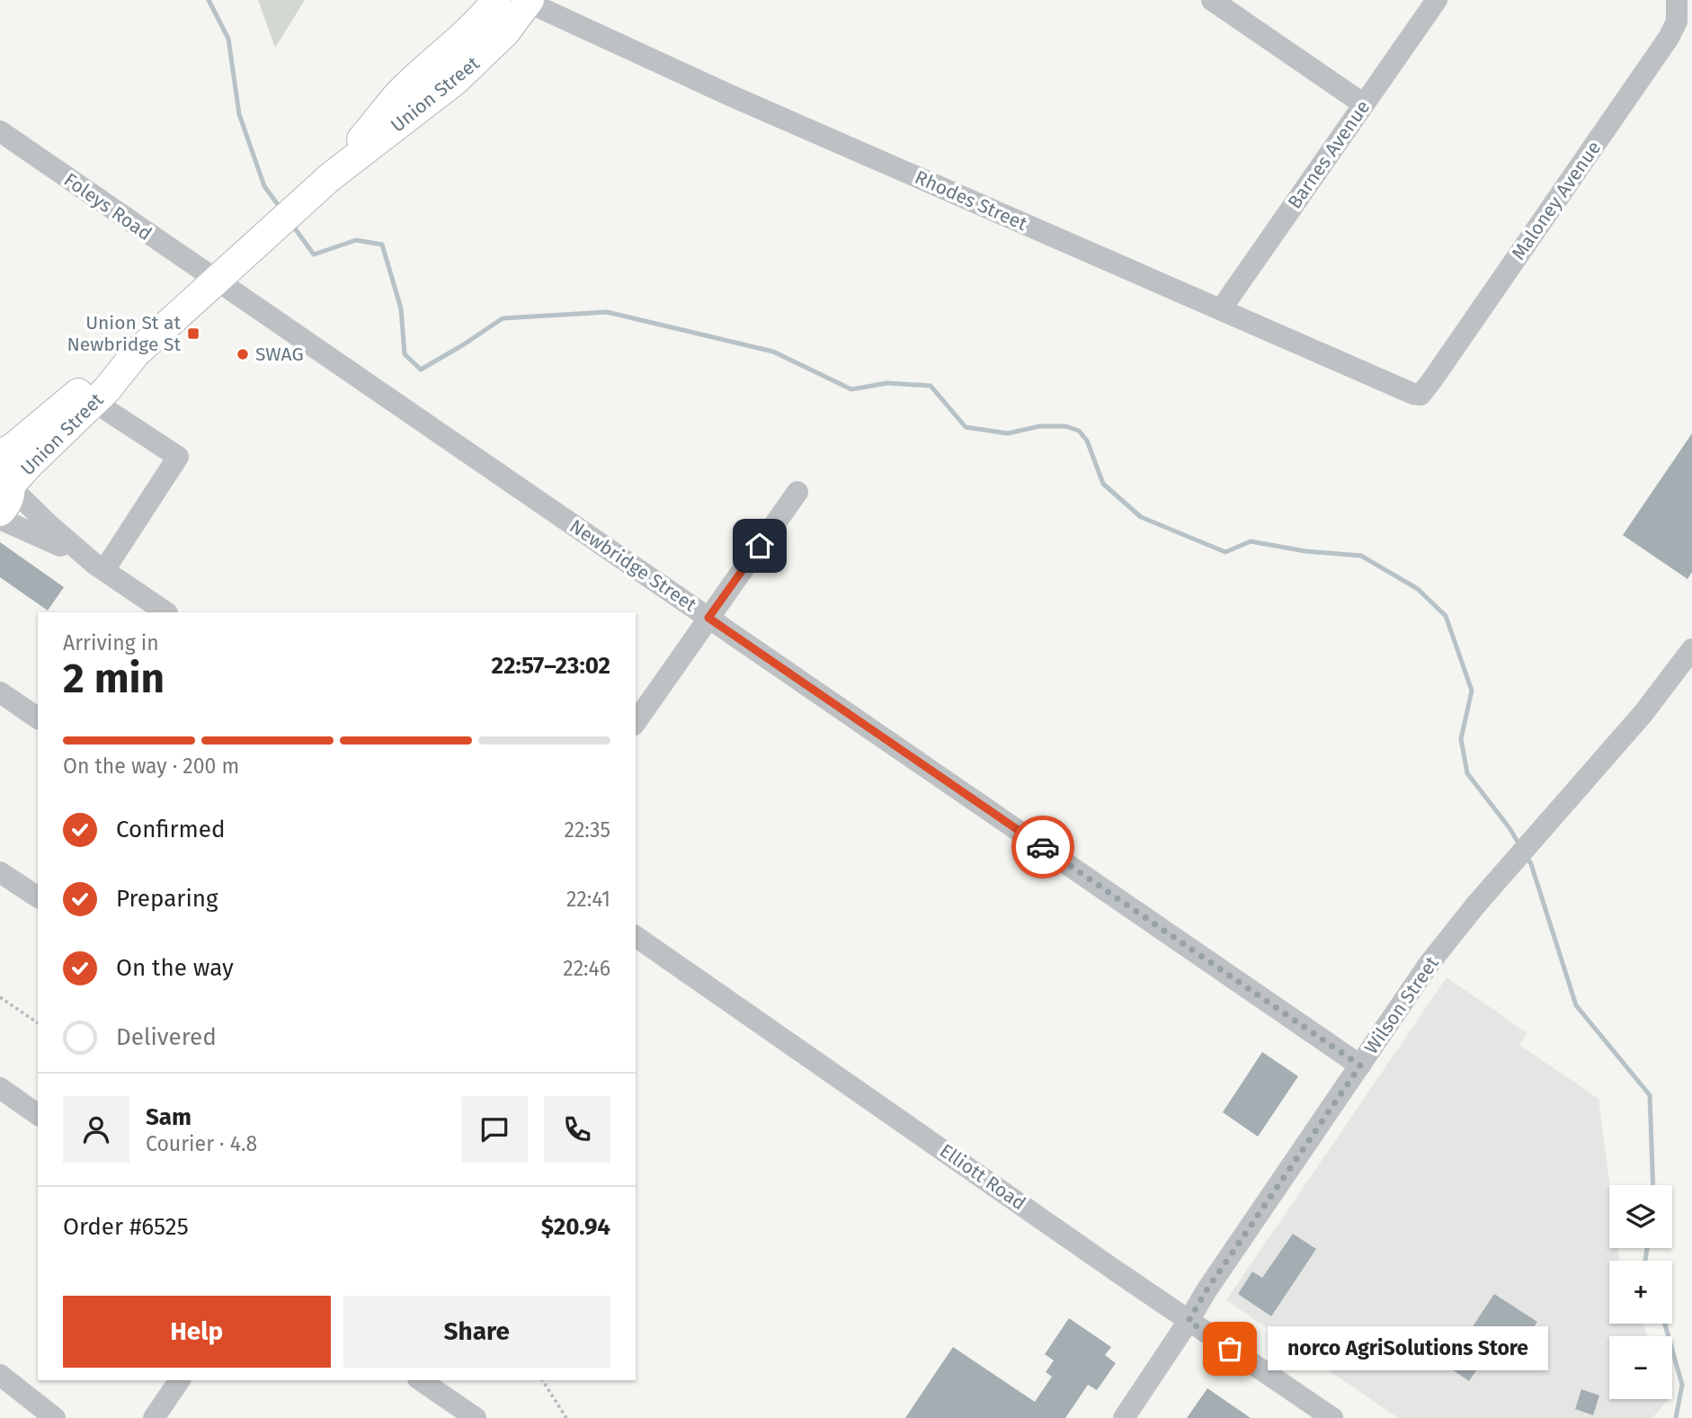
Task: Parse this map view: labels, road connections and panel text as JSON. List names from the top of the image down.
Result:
{
  "streets": {
    "main road": ["Union Street"],
    "street": [
      "Barnes Avenue",
      "Rhodes Street",
      "Maloney Avenue",
      "Foleys Road",
      "Newbridge Street",
      "Wilson Street",
      "Elliott Road"
    ]
  },
  "crossings": [
    ["Union Street", "Rhodes Street"],
    ["Union Street", "Foleys Road"],
    ["Union Street", "Newbridge Street"],
    ["Barnes Avenue", "Rhodes Street"],
    ["Rhodes Street", "Maloney Avenue"],
    ["Foleys Road", "Newbridge Street"],
    ["Newbridge Street", "Wilson Street"],
    ["Wilson Street", "Elliott Road"]
  ],
  "places": {
    "transit": ["Union St at Newbridge St"],
    "other": ["SWAG", "norco AgriSolutions Store"]
  },
  "page": {
    "heading": ["2 min", "Arriving in", "22:57–23:02"],
    "panel": [
      "Sam",
      "Courier · 4.8",
      "Order #6525",
      "$20.94"
    ],
    "bar": "On the way · 200 m",
    "list": [
      ["Confirmed", "22:35"],
      ["Preparing", "22:41"],
      ["On the way", "22:46"],
      "Delivered"
    ],
    "map_buttons": ["+", "−"],
    "buttons": ["Help", "Share"],
    "bubble": "norco AgriSolutions Store"
  }
}
